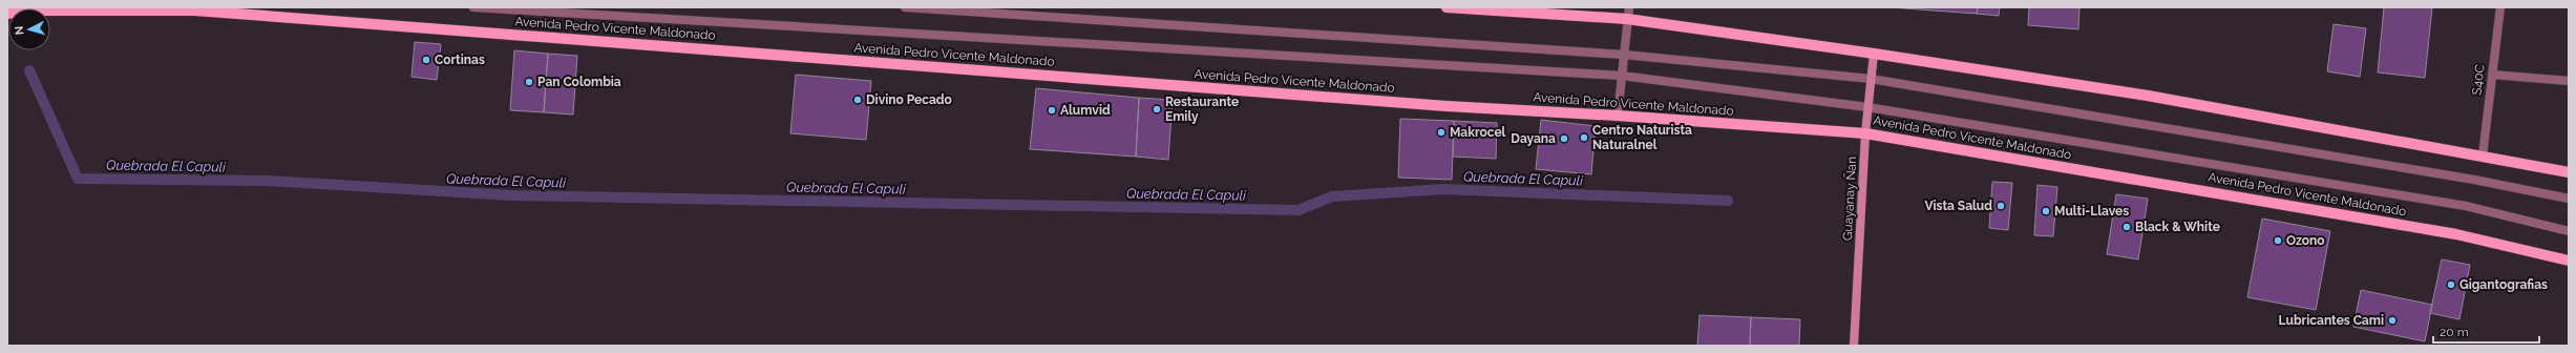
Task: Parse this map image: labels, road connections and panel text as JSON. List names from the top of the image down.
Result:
{
  "streets": {
    "main road": ["Avenida Pedro Vicente Maldonado", "Guayanay Ñan"],
    "street": ["S40C"]
  },
  "crossings": [
    ["Avenida Pedro Vicente Maldonado", "Guayanay Ñan"]
  ],
  "water": ["Quebrada El Capuli"],
  "places": [
    "Cortinas",
    "Pan Colombia",
    "Divino Pecado",
    "Restaurante Emily",
    "Alumvid",
    "Makrocel",
    "Centro Naturista Naturalnel",
    "Dayana",
    "Vista Salud",
    "Multi-Llaves",
    "Black & White",
    "Ozono",
    "Gigantografias",
    "Lubricantes Cami"
  ],
  "scale_bar": "20 m",
  "north": "left"
}
